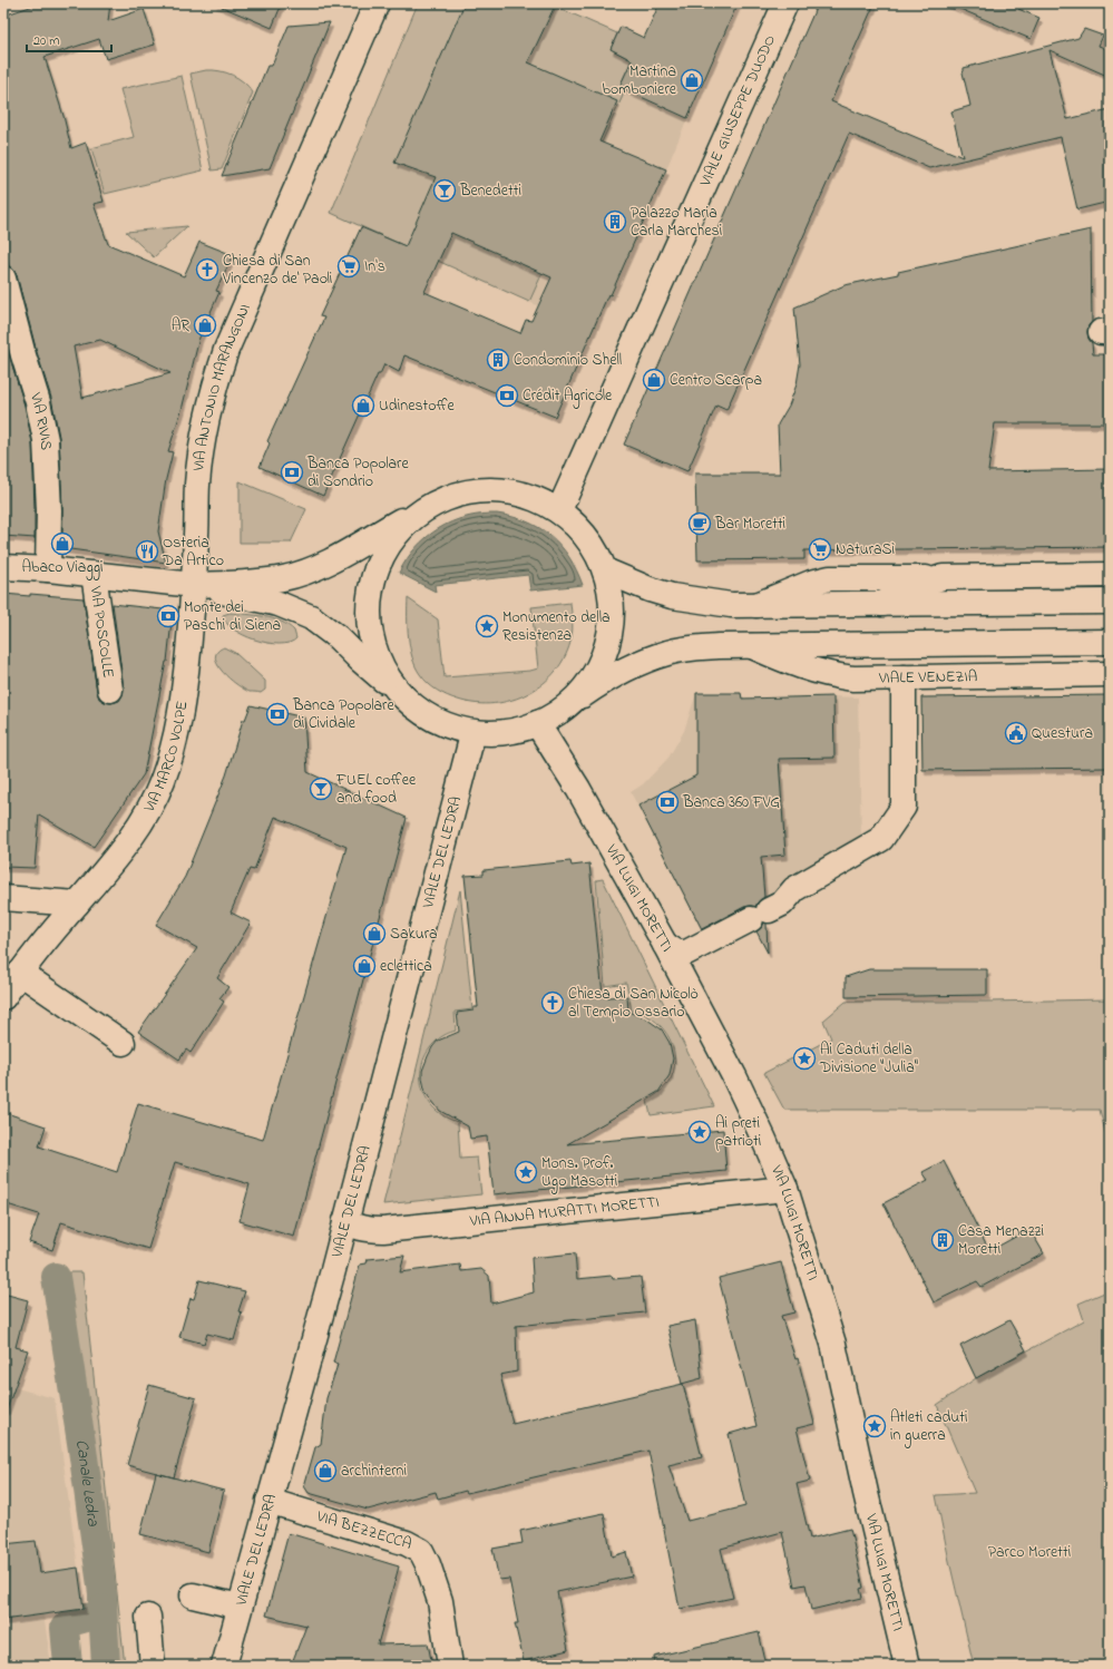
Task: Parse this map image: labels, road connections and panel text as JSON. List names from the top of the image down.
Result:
{
  "streets": {
    "main road": [
      "VIALE GIUSEPPE DUODO",
      "VIA ANTONIO MARANGONI",
      "VIA RIVIS",
      "VIA POSCOLLE",
      "VIALE VENEZIA",
      "VIA MARCO VOLPE",
      "VIALE DEL LEDRA",
      "VIA LUIGI MORETTI",
      "VIA ANNA MURATTI MORETTI",
      "VIA BEZZECCA"
    ]
  },
  "crossings": [
    ["VIA ANTONIO MARANGONI", "VIA POSCOLLE"],
    ["VIA ANTONIO MARANGONI", "VIA MARCO VOLPE"],
    ["VIA RIVIS", "VIA POSCOLLE"],
    ["VIA POSCOLLE", "VIA MARCO VOLPE"],
    ["VIALE DEL LEDRA", "VIA ANNA MURATTI MORETTI"],
    ["VIALE DEL LEDRA", "VIA BEZZECCA"],
    ["VIA LUIGI MORETTI", "VIA ANNA MURATTI MORETTI"]
  ],
  "water": ["Canale Ledra"],
  "parks": ["Parco Moretti"],
  "places": {
    "shop": [
      "Martina bomboniere",
      "AR",
      "Centro Scarpa",
      "Udinestoffe",
      "Abaco Viaggi",
      "Sakura",
      "eclettica",
      "archinterni"
    ],
    "bar": ["Benedetti", "FUEL coffee and food"],
    "building": ["Palazzo Maria Carla Marchesi", "Condominio Shell", "Casa Menazzi Moretti"],
    "supermarket": ["In's", "NaturaSì"],
    "church": ["Chiesa di San Vincenzo de' Paoli", "Chiesa di San Nicolò al Tempio Ossario"],
    "bank": [
      "Crédit Agricole",
      "Banca Popolare di Sondrio",
      "Monte dei Paschi di Siena",
      "Banca Popolare di Cividale",
      "Banca 360 FVG"
    ],
    "cafe": ["Bar Moretti"],
    "restaurant": ["Osteria Da Artico"],
    "place": [
      "Monumento della Resistenza",
      "Ai Caduti della Divisione \"Julia\"",
      "Ai preti patrioti",
      "Mons. Prof. Ugo Masotti",
      "Atleti caduti in guerra"
    ],
    "public building": ["Questura"]
  },
  "scale_bar": "20 m"
}
